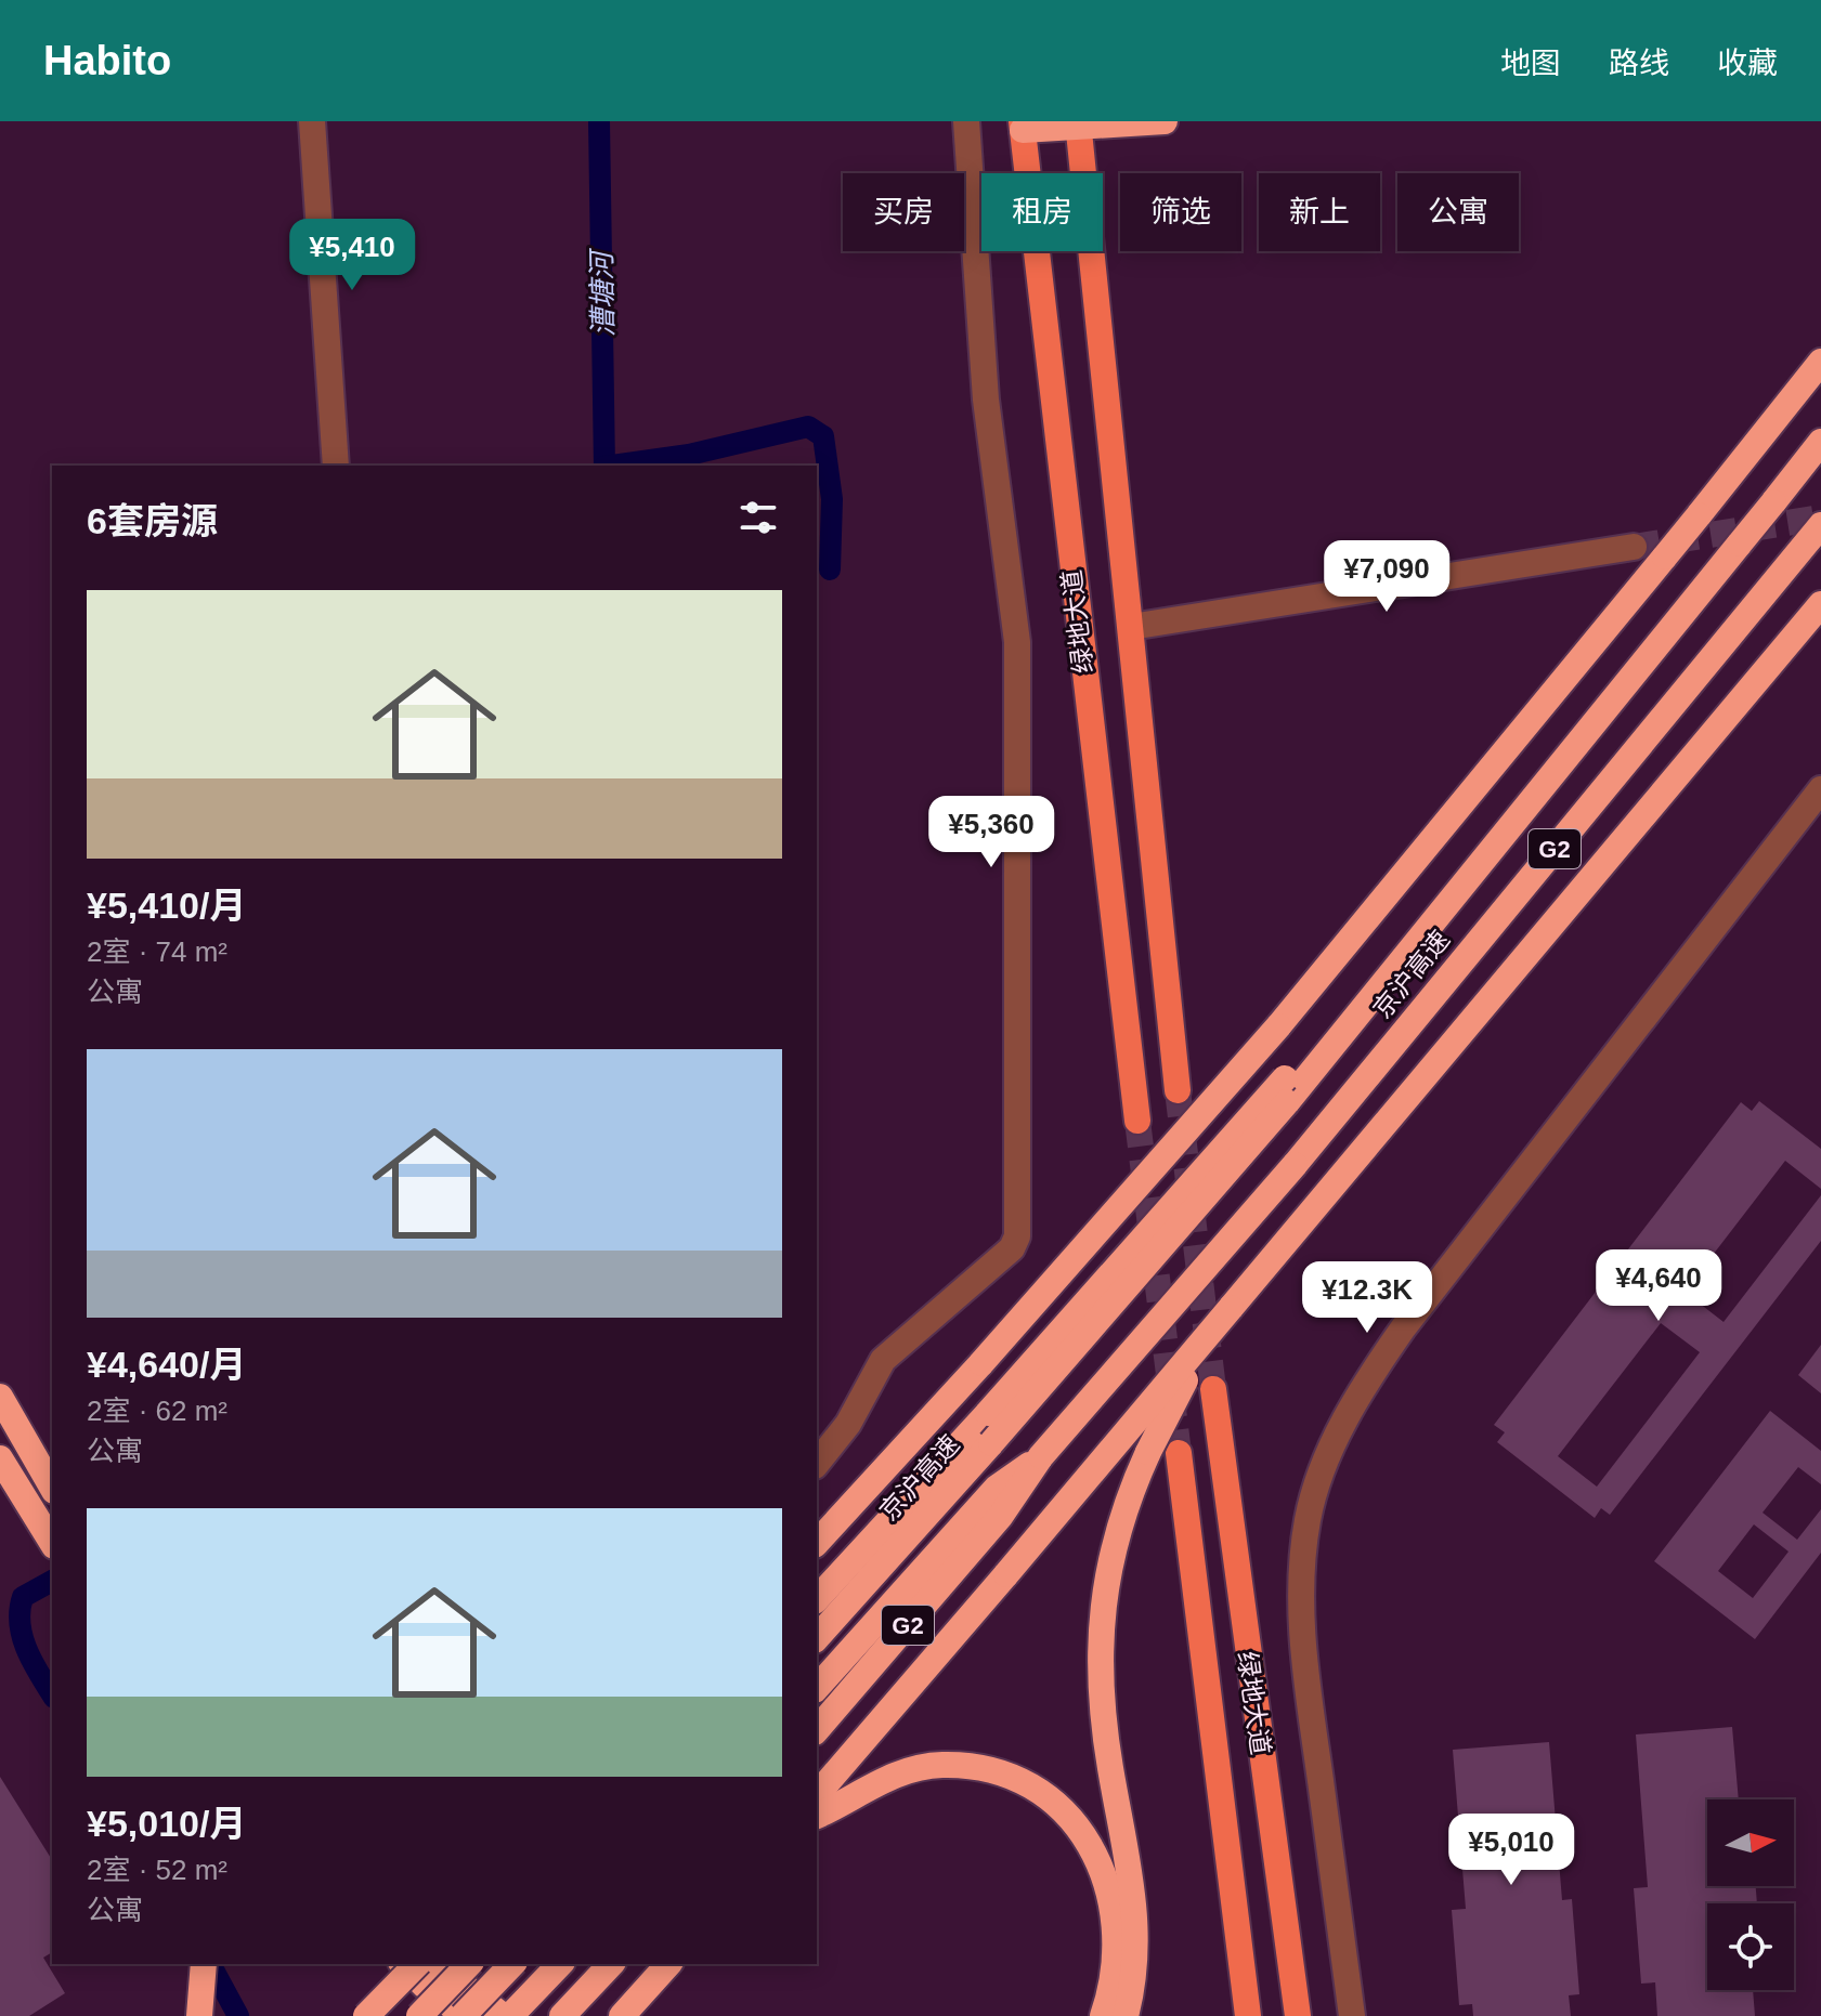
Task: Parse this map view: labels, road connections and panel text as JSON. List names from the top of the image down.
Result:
{
  "streets": {
    "highway": ["G2", "京沪高速"],
    "main road": ["绿地大道"]
  },
  "water": ["漕塘河"],
  "north": "right",
  "page": {
    "header": "Habito",
    "nav": ["地图", "路线", "收藏"],
    "chip": [
      "买房",
      "租房",
      "筛选",
      "新上",
      "公寓"
    ],
    "price": [
      "¥5,410",
      "¥7,090",
      "¥5,360",
      "¥4,640",
      "¥12.3K",
      "¥5,010"
    ],
    "heading": "6套房源",
    "list": [
      {
        "name": "¥5,410/月",
        "note": "2室 · 74 m² · 公寓"
      },
      {
        "name": "¥4,640/月",
        "note": "2室 · 62 m² · 公寓"
      },
      {
        "name": "¥5,010/月",
        "note": "2室 · 52 m² · 公寓"
      }
    ]
  }
}
